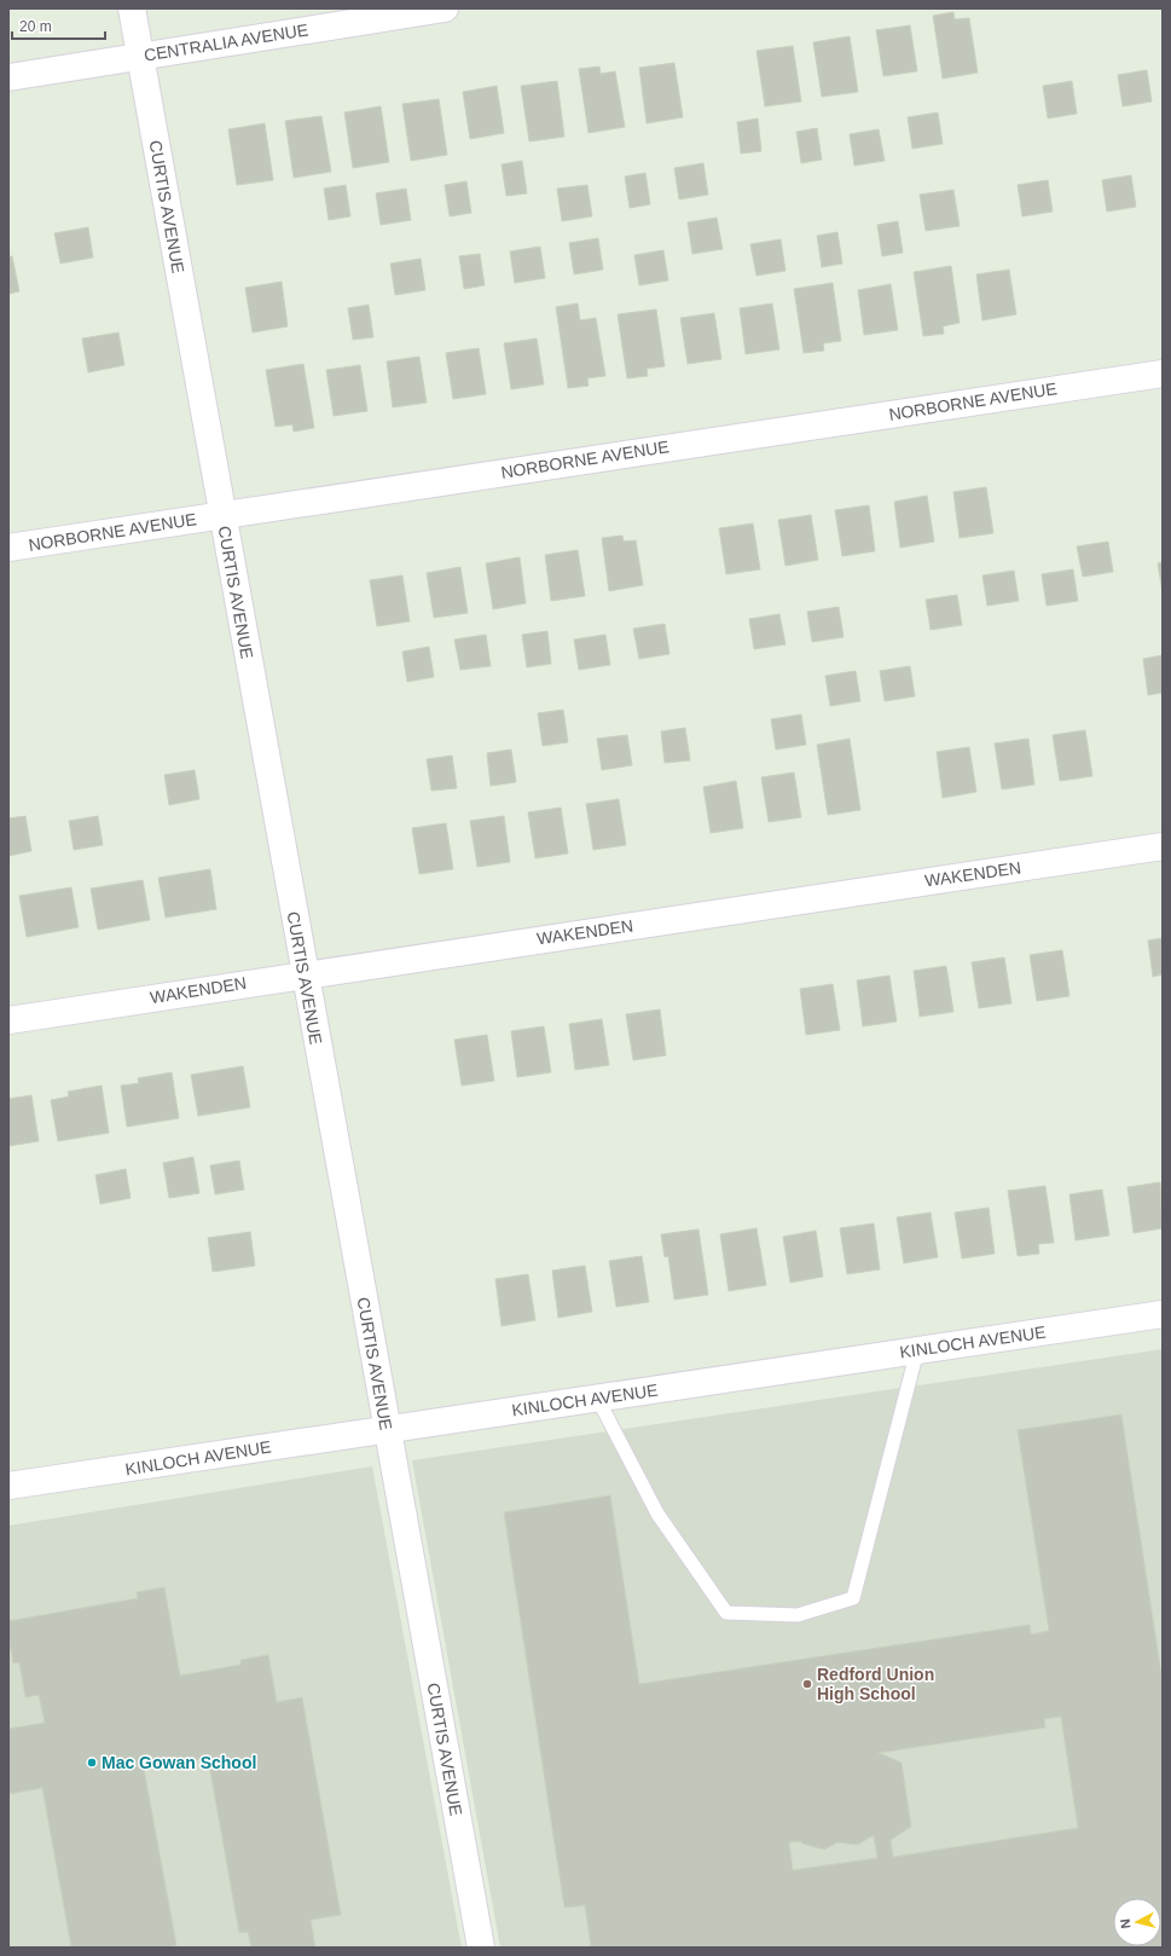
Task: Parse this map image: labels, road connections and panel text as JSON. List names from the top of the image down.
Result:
{
  "streets": {
    "street": [
      "CENTRALIA AVENUE",
      "CURTIS AVENUE",
      "NORBORNE AVENUE",
      "WAKENDEN",
      "KINLOCH AVENUE"
    ]
  },
  "crossings": [
    ["CENTRALIA AVENUE", "CURTIS AVENUE"],
    ["CURTIS AVENUE", "NORBORNE AVENUE"],
    ["CURTIS AVENUE", "WAKENDEN"],
    ["CURTIS AVENUE", "KINLOCH AVENUE"]
  ],
  "places": ["Redford Union High School", "Mac Gowan School"],
  "scale_bar": "20 m",
  "north": "left"
}
